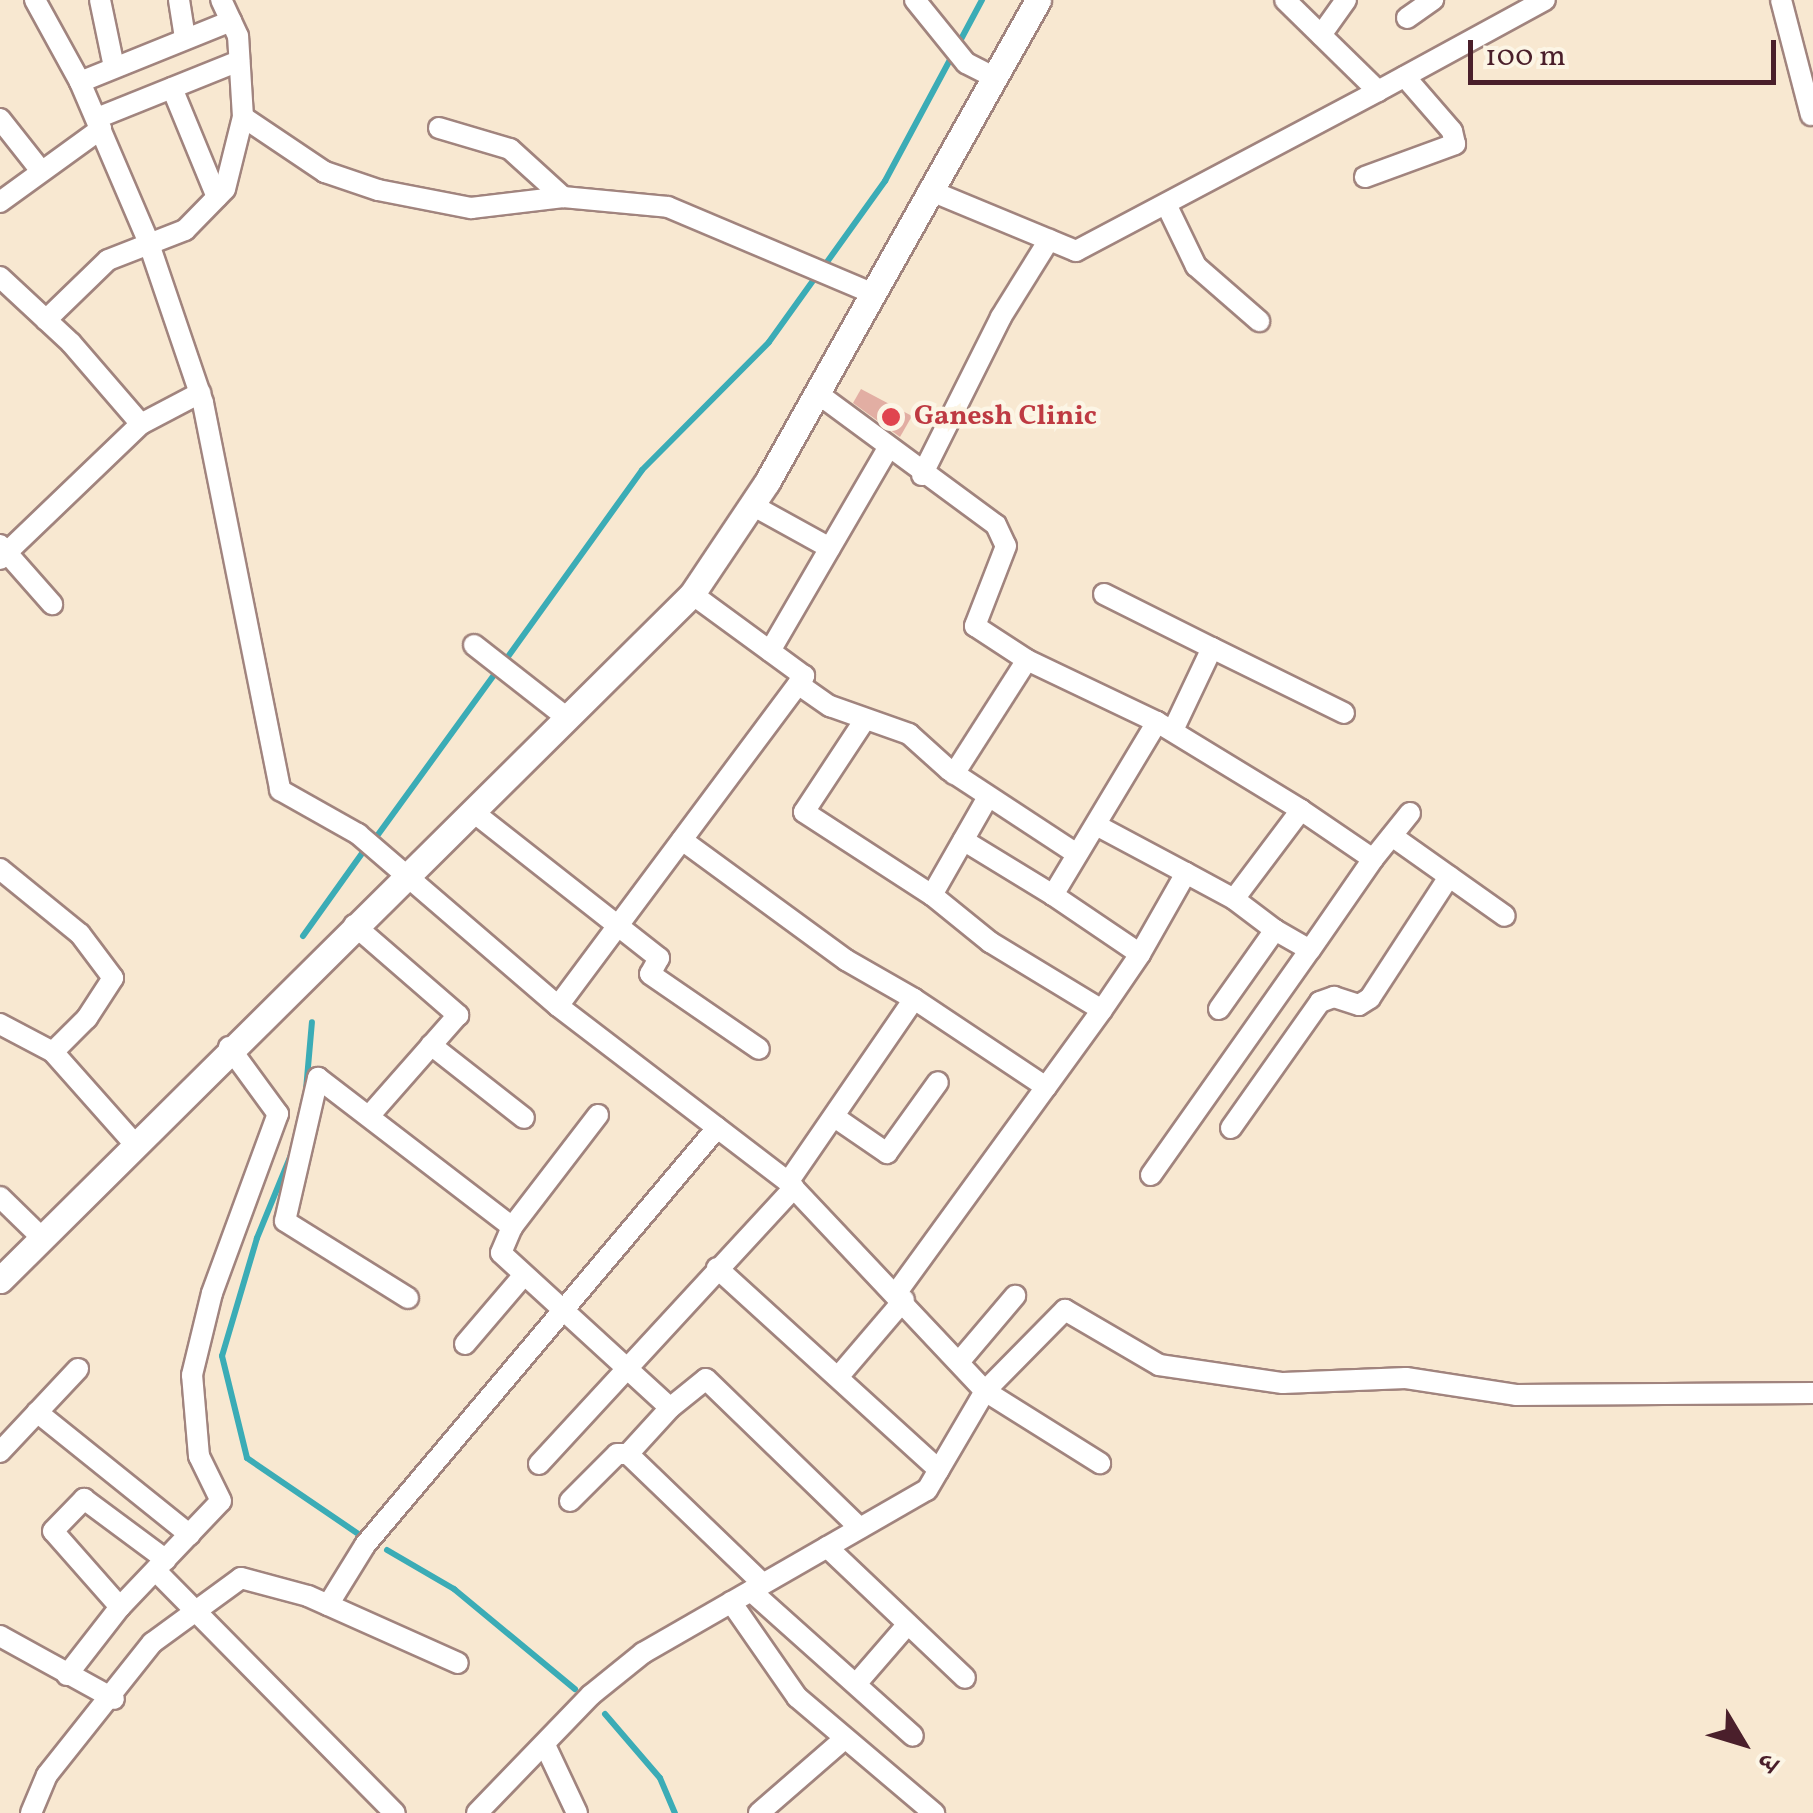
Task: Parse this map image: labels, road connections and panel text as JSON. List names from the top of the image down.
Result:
{
  "places": ["Ganesh Clinic"],
  "scale_bar": "100 m",
  "north": "bottom right"
}
